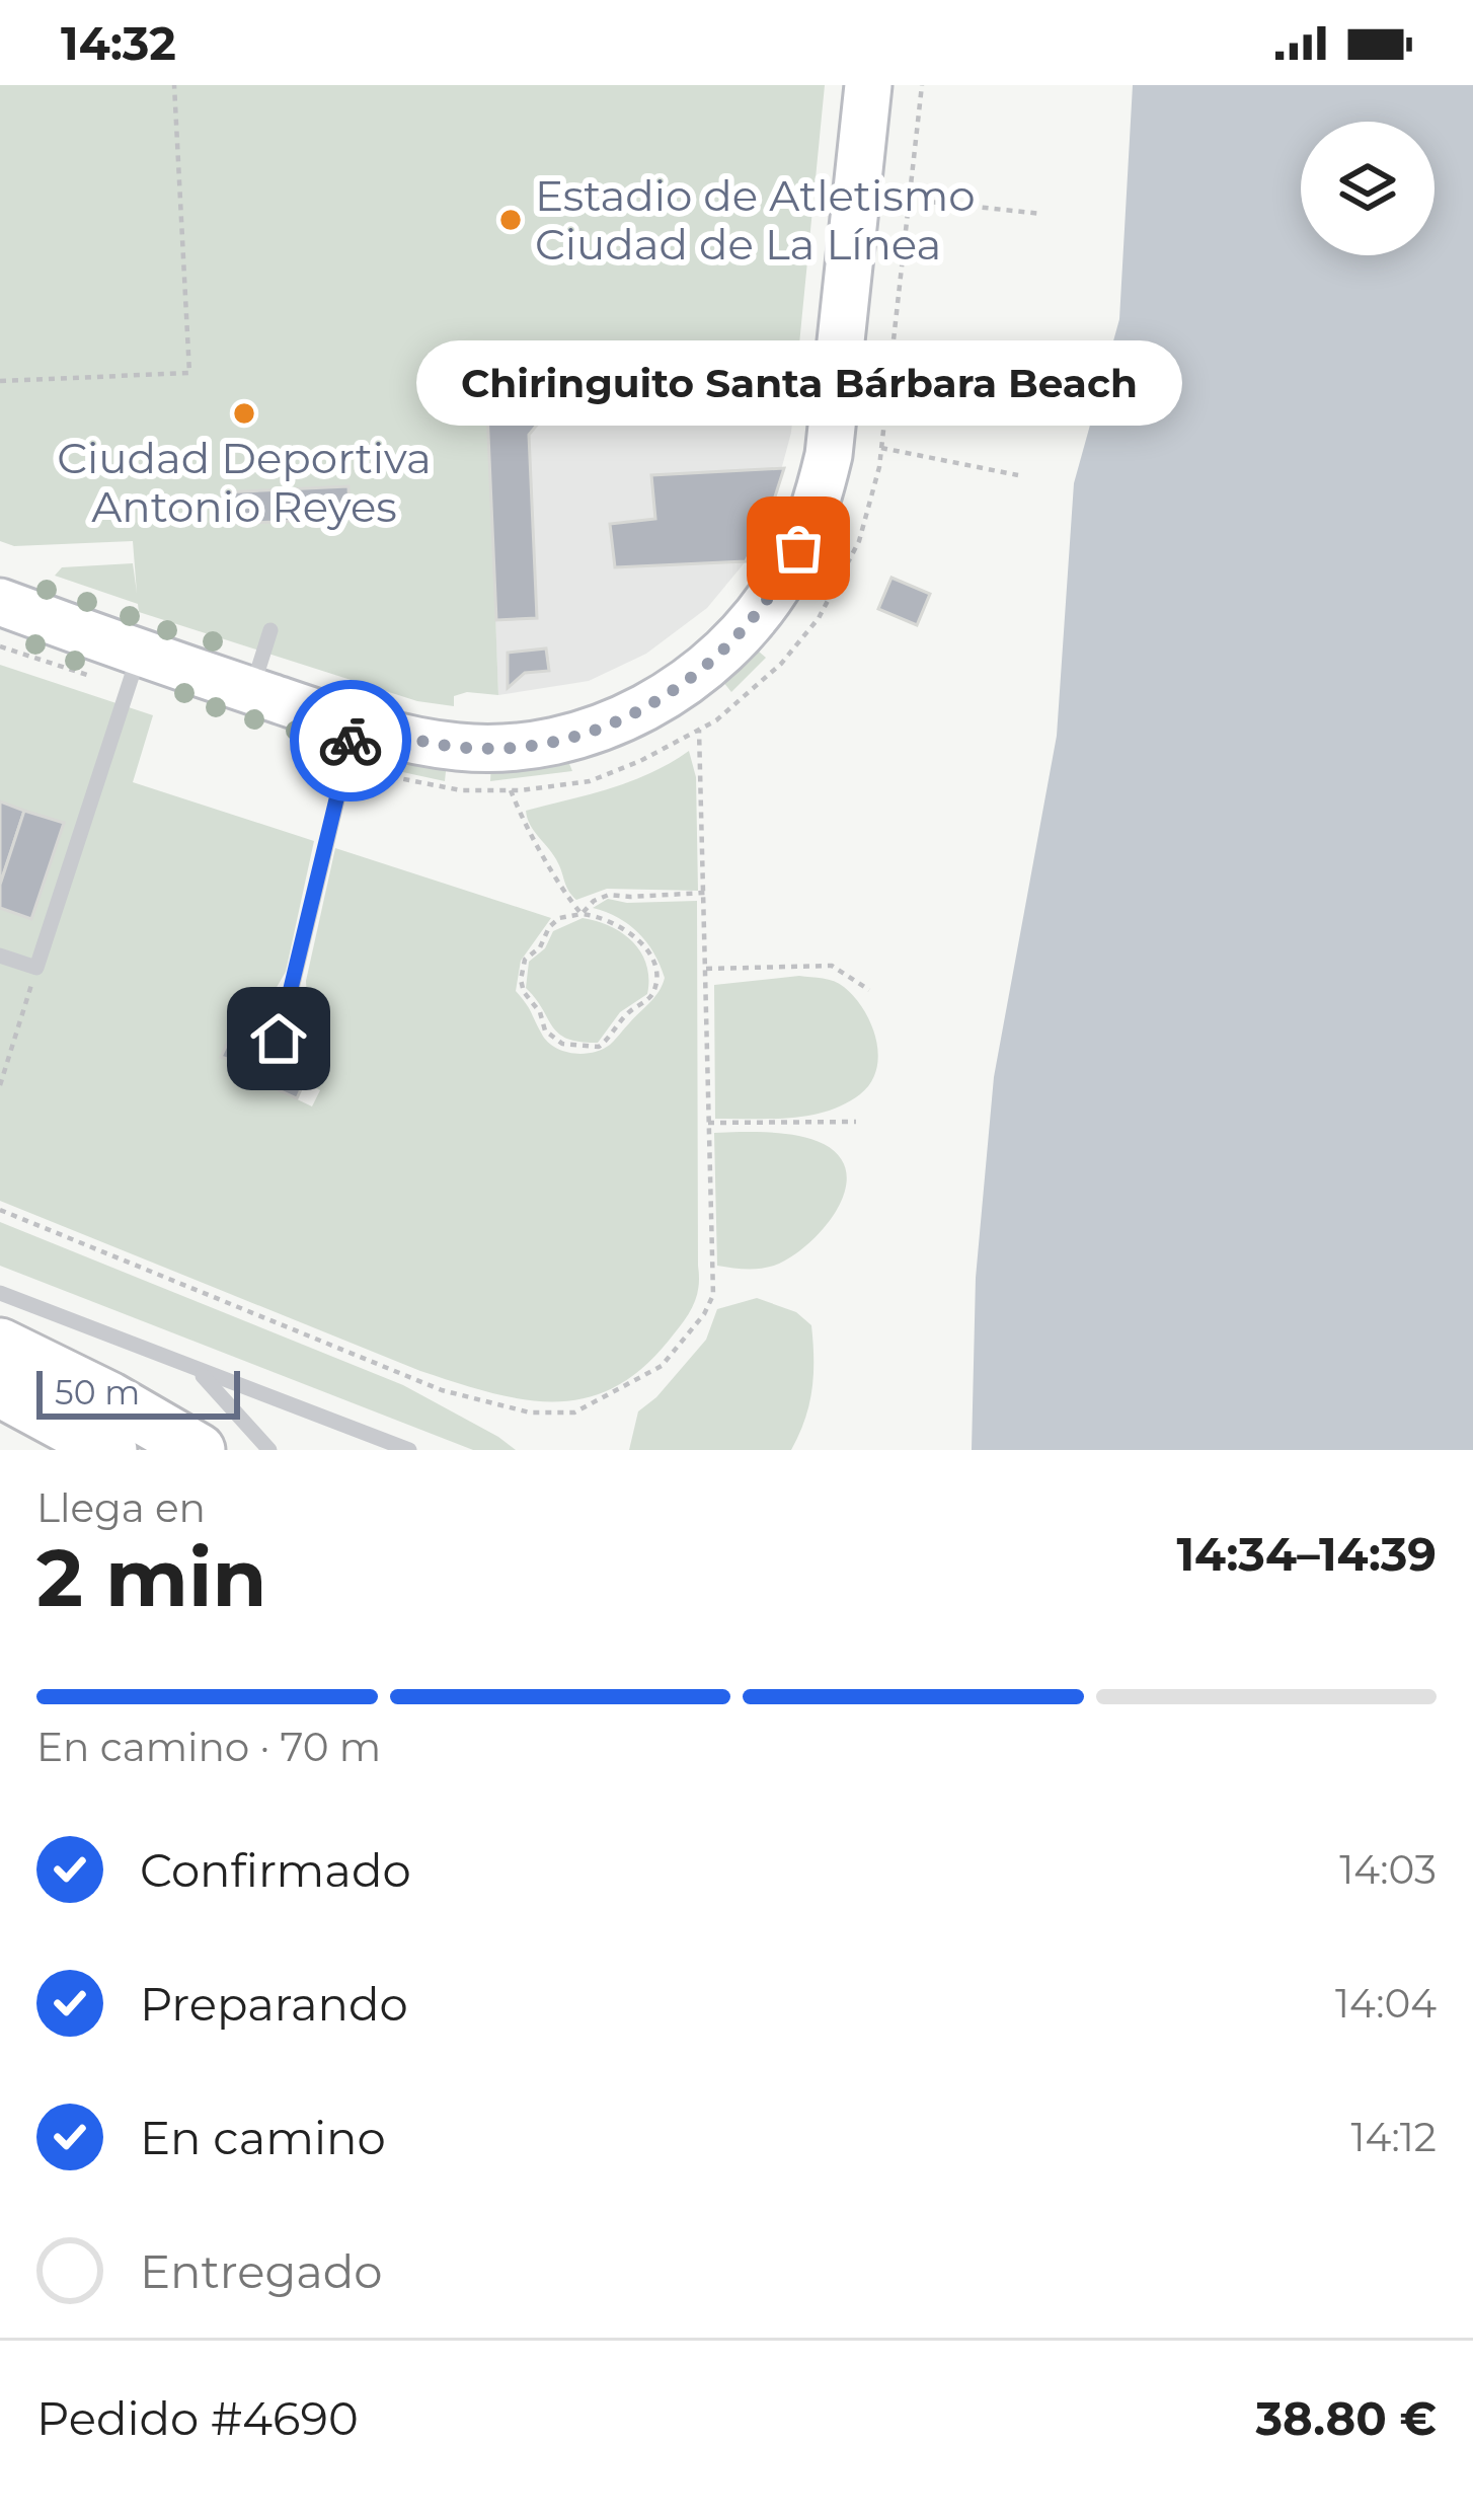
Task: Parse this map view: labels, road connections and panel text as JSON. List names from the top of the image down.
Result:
{
  "places": ["Estadio de Atletismo Ciudad de La Línea", "Ciudad Deportiva Antonio Reyes", "Chiringuito Santa Bárbara Beach"],
  "scale_bar": "50 m",
  "page": {
    "status": "14:32",
    "bubble": "Chiringuito Santa Bárbara Beach",
    "scale": "50 m",
    "heading": ["2 min", "Llega en", "14:34–14:39"],
    "panel": ["Pedido #4690", "38.80 €"],
    "bar": "En camino · 70 m",
    "list": [
      ["Confirmado", "14:03"],
      ["Preparando", "14:04"],
      ["En camino", "14:12"],
      "Entregado"
    ]
  }
}
